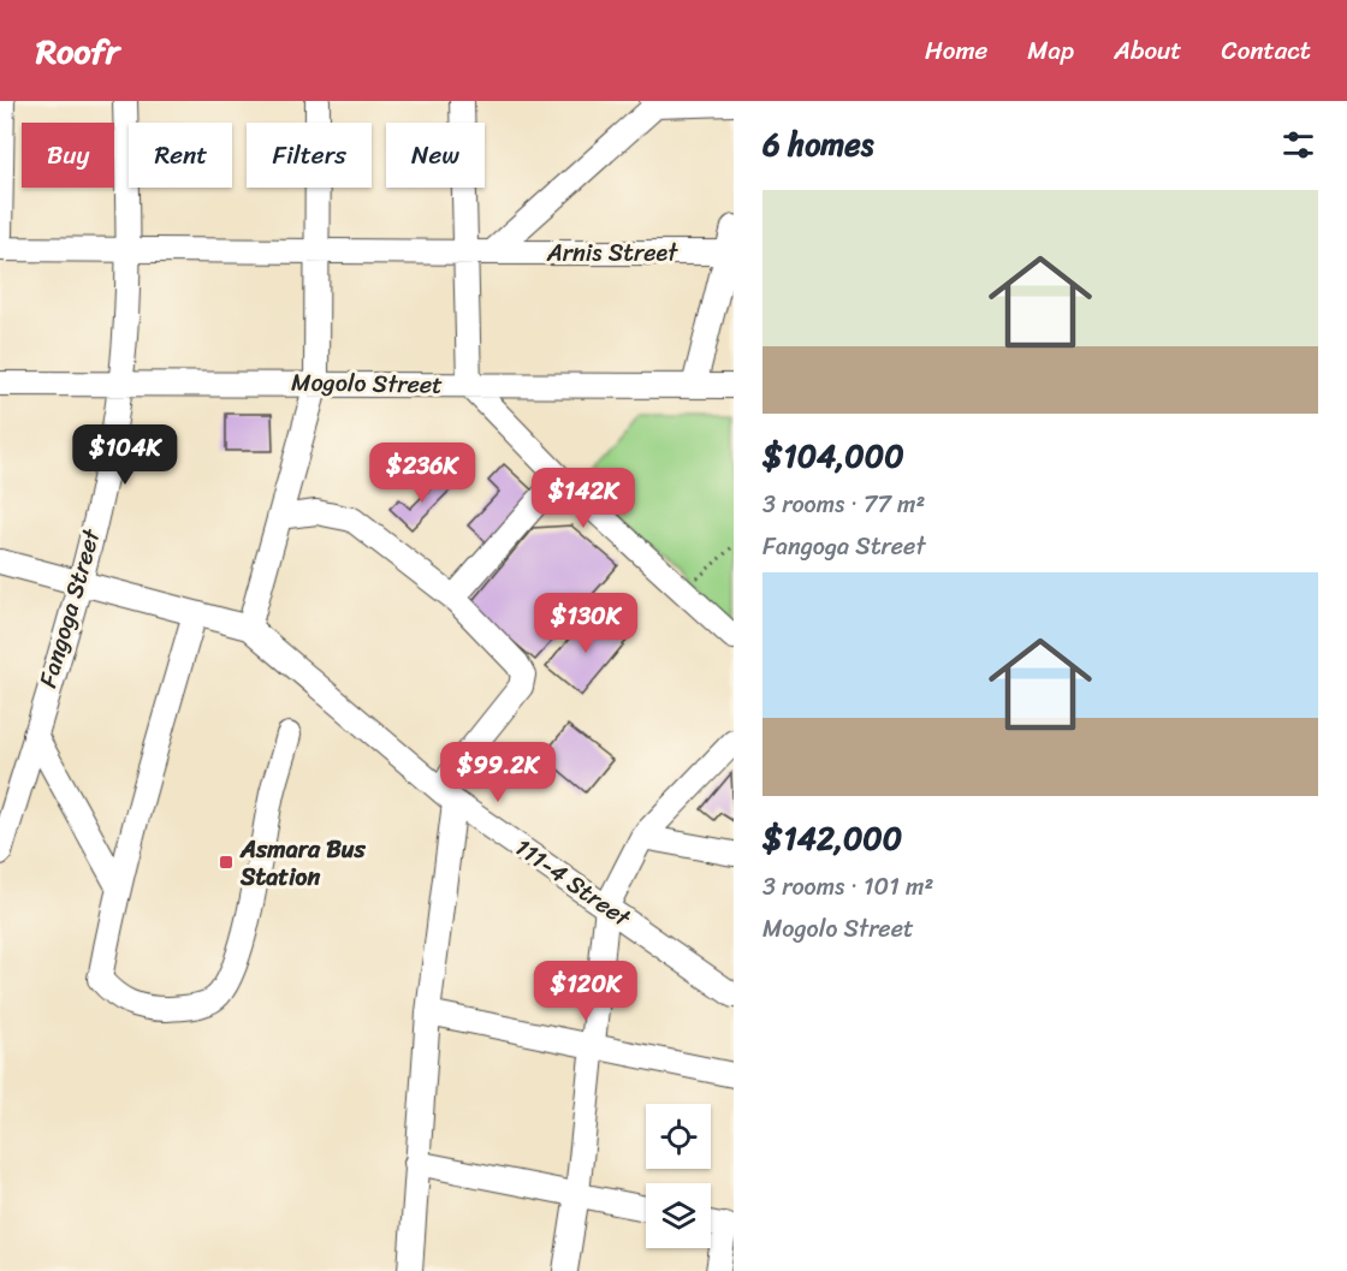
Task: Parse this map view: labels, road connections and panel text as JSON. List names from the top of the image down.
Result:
{
  "streets": {
    "street": [
      "Arnis Street",
      "Mogolo Street",
      "Fangoga Street",
      "111-4 Street"
    ]
  },
  "crossings": [
    ["Arnis Street", "Fangoga Street"],
    ["Mogolo Street", "Fangoga Street"]
  ],
  "places": {
    "transit": ["Asmara Bus Station"]
  },
  "page": {
    "header": "Roofr",
    "nav": [
      "Home",
      "Map",
      "About",
      "Contact"
    ],
    "heading": "6 homes",
    "chip": [
      "Buy",
      "Rent",
      "Filters",
      "New"
    ],
    "list": [
      {
        "name": "$104,000",
        "note": "3 rooms · 77 m² · Fangoga Street"
      },
      {
        "name": "$142,000",
        "note": "3 rooms · 101 m² · Mogolo Street"
      }
    ],
    "price": [
      "$104K",
      "$236K",
      "$142K",
      "$130K",
      "$99.2K",
      "$120K"
    ]
  }
}
